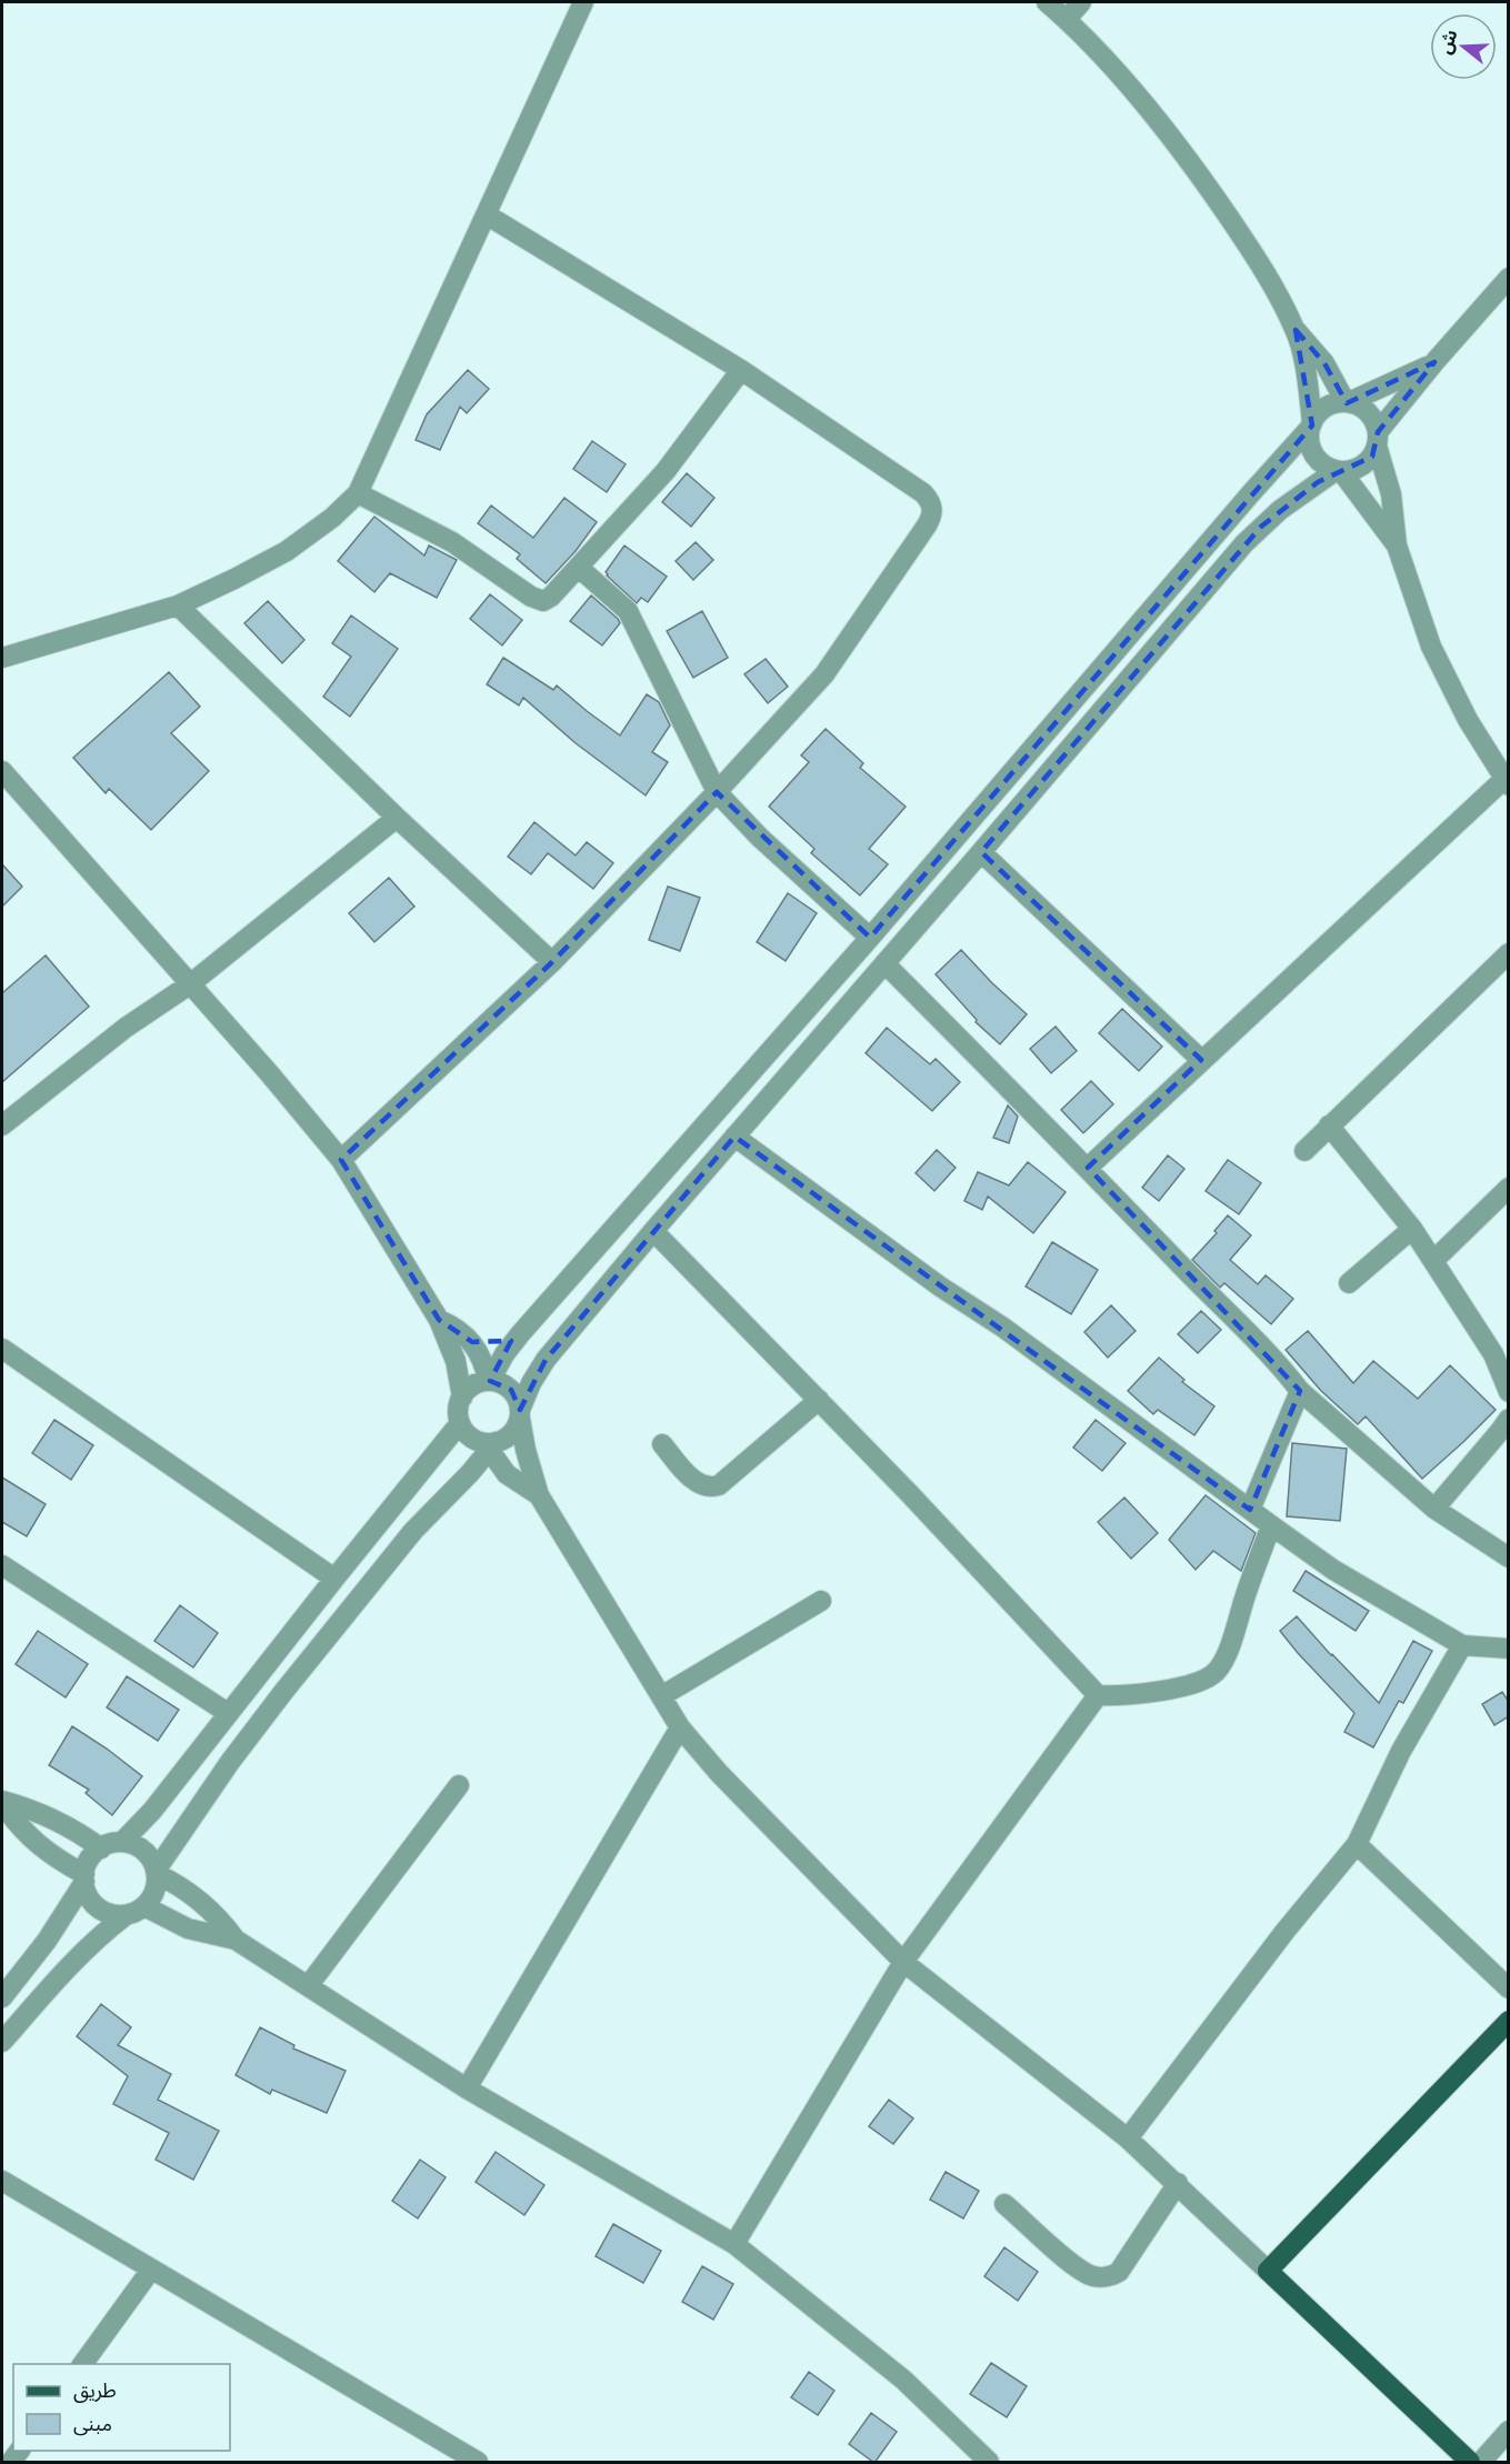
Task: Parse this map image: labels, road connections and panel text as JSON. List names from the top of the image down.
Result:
{
  "legend": ["طريق", "مبنى"],
  "north": "left"
}
